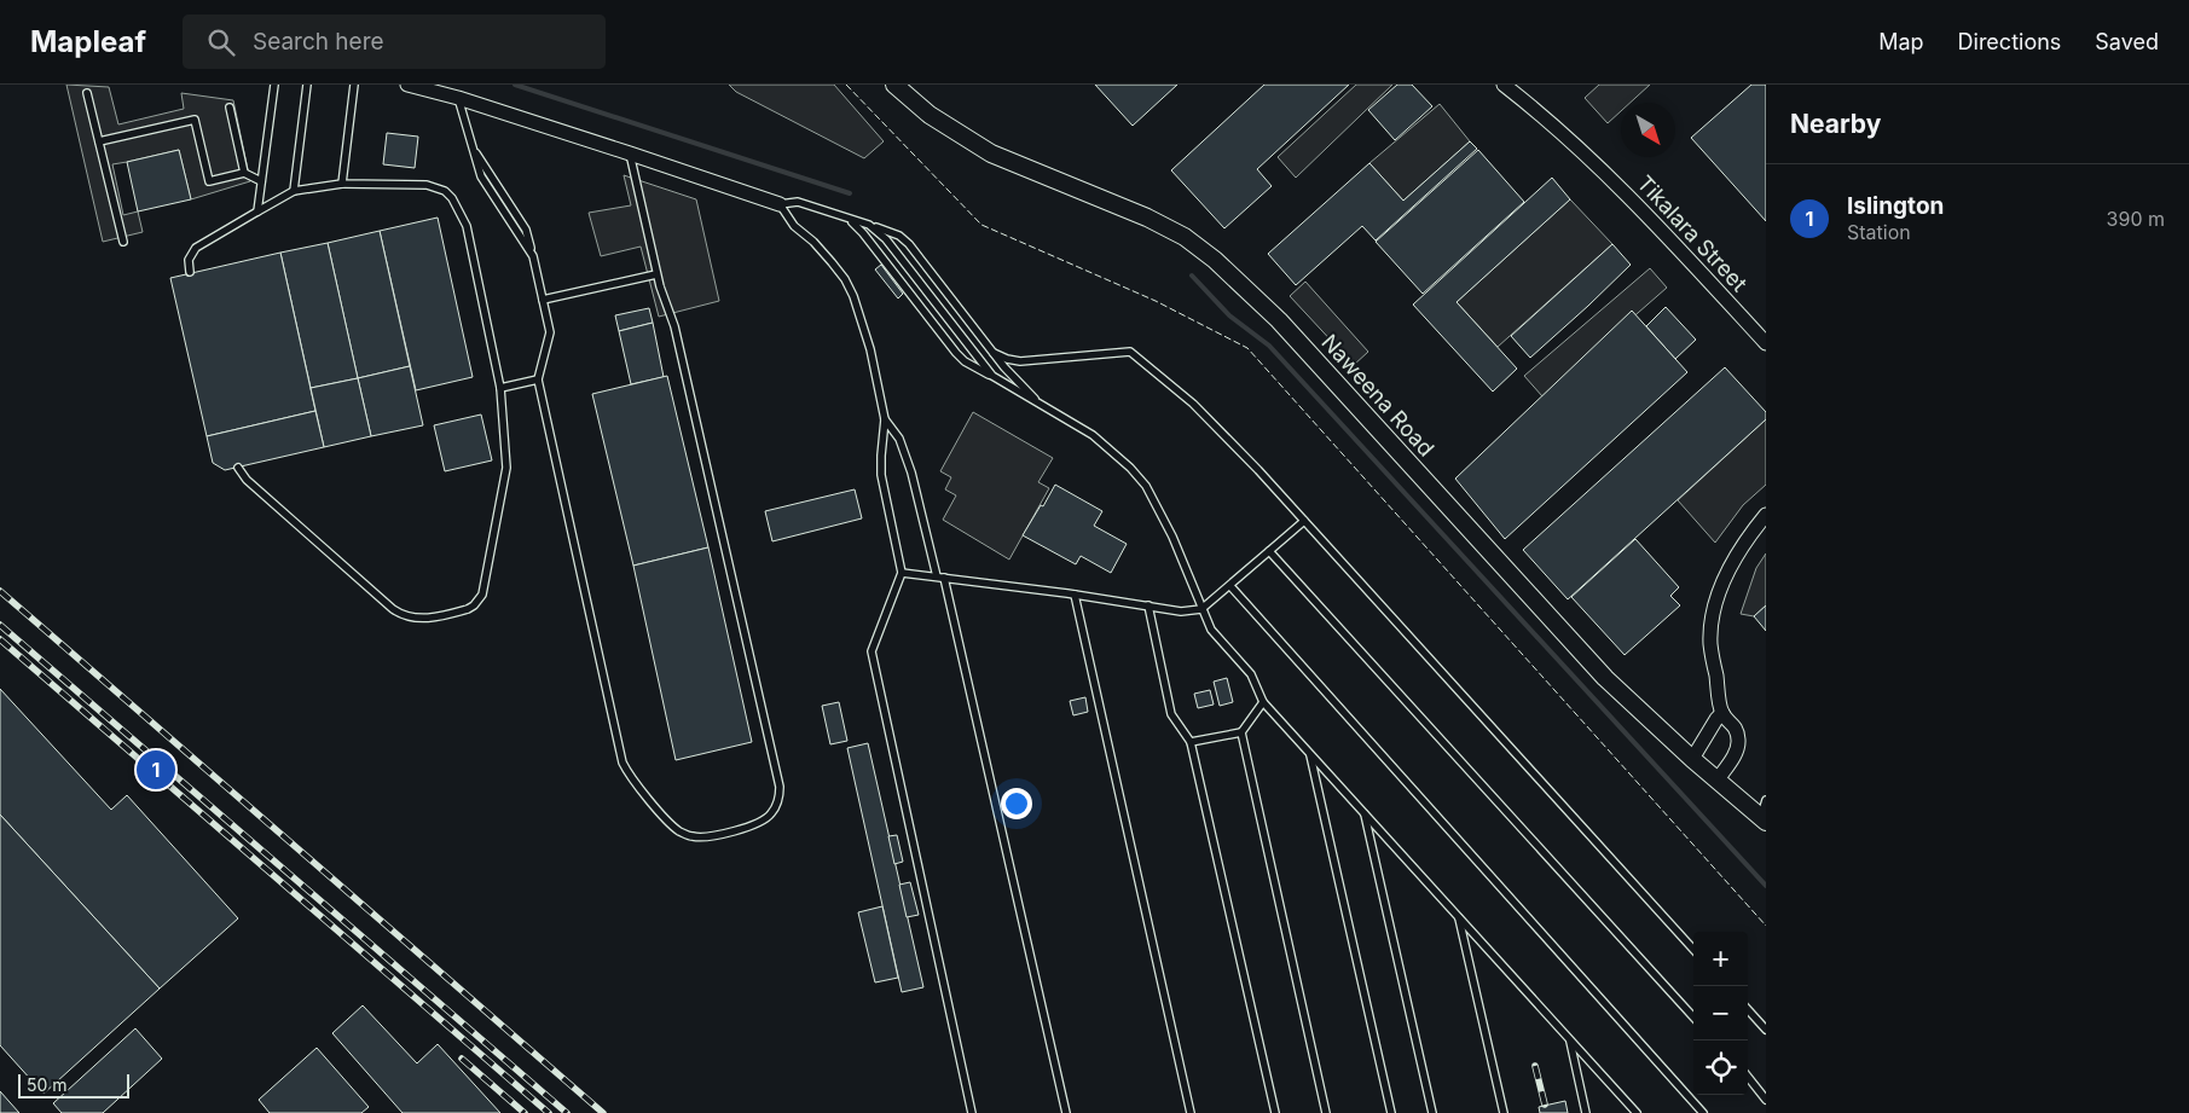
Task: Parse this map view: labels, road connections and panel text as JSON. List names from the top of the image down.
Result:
{
  "streets": {
    "street": ["Tikalara Street", "Naweena Road"]
  },
  "scale_bar": "50 m",
  "north": "bottom right",
  "page": {
    "header": "Mapleaf",
    "search": "Search here",
    "nav": ["Map", "Directions", "Saved"],
    "heading": "Nearby",
    "list": [
      {
        "mark": "1",
        "name": "Islington",
        "note": "Station",
        "value": "390 m"
      }
    ],
    "pins": "1",
    "map_buttons": ["+", "−"],
    "scale": "50 m"
  }
}
